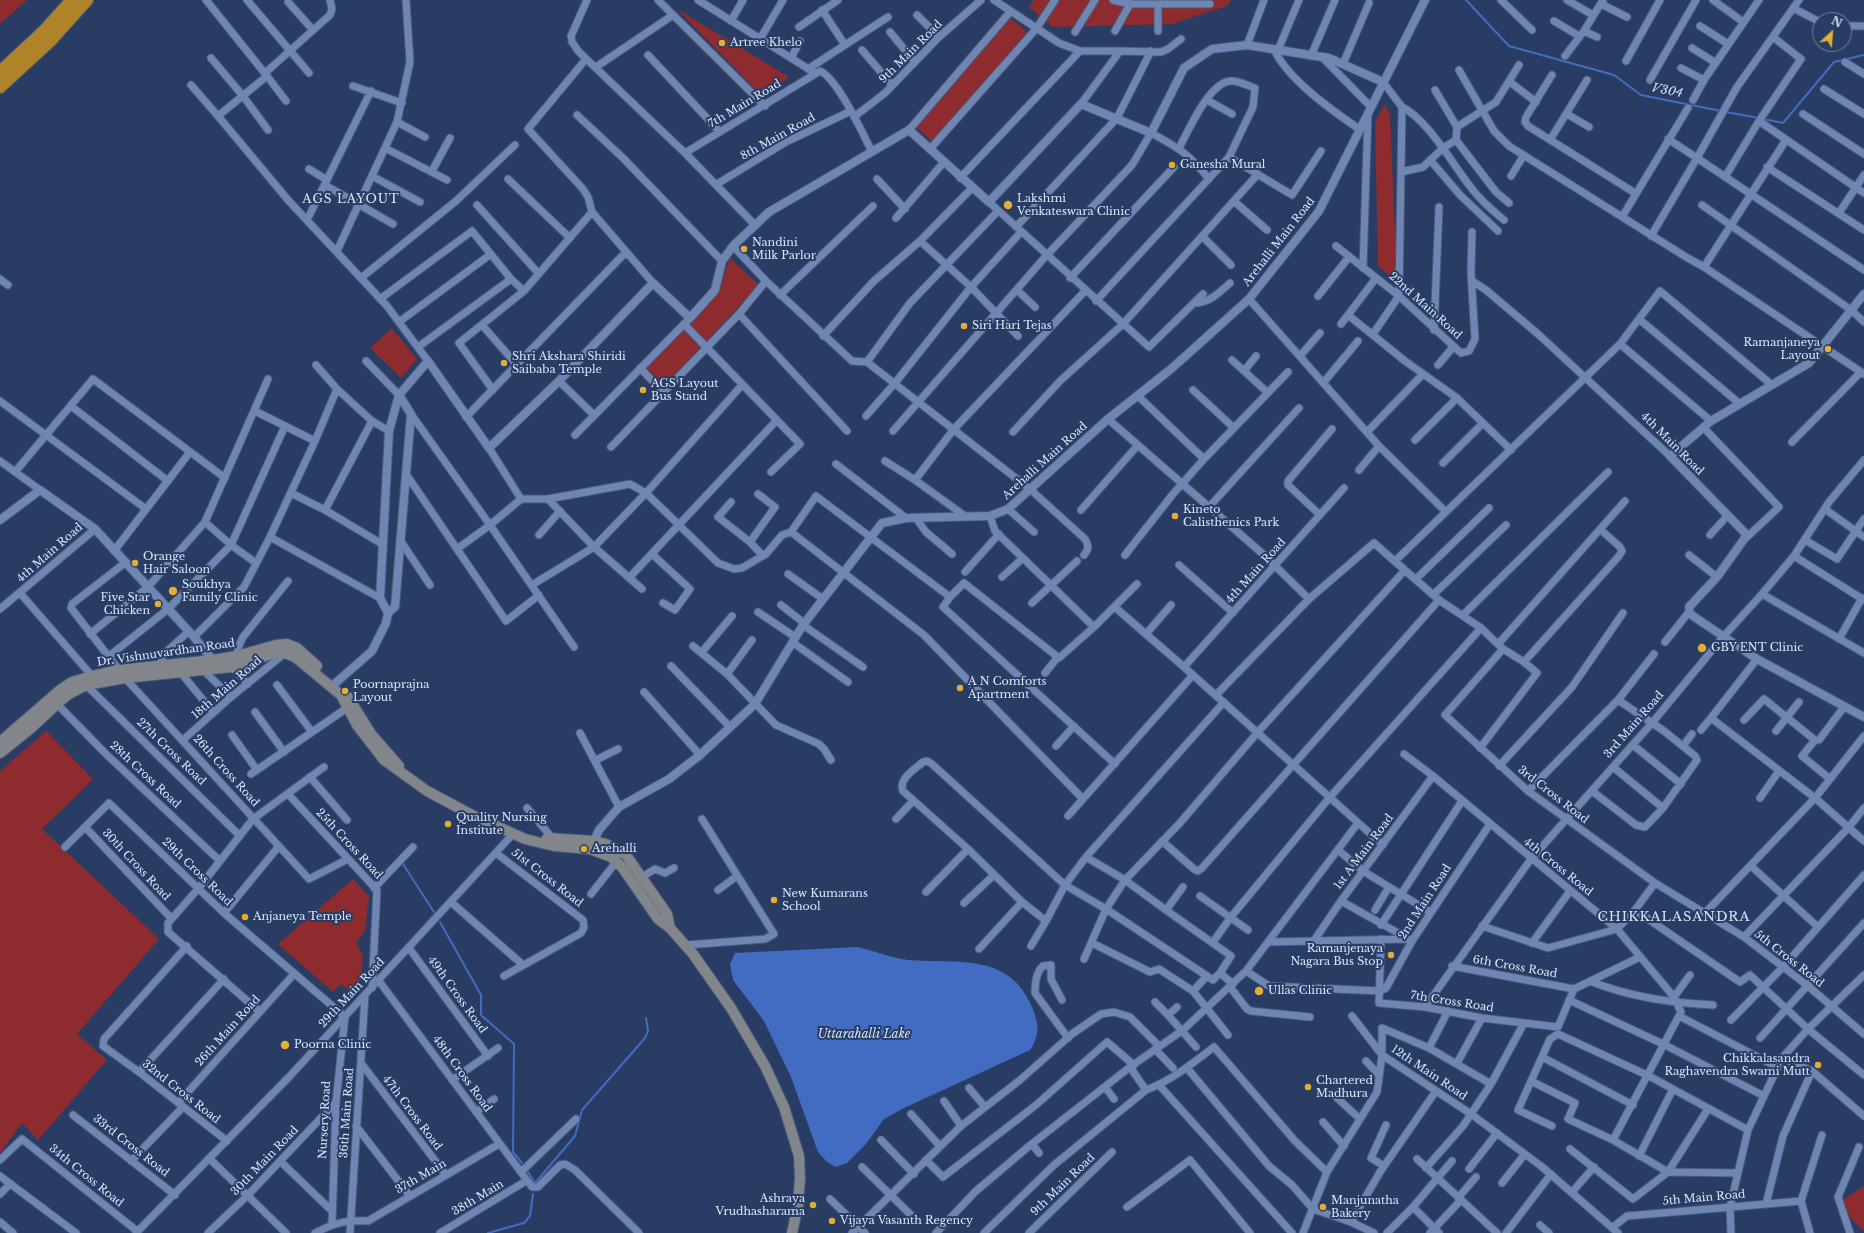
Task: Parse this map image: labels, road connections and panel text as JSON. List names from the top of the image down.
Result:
{
  "streets": {
    "main road": ["Dr. Vishnuvardhan Road"],
    "street": [
      "9th Main Road",
      "7th Main Road",
      "8th Main Road",
      "Arehalli Main Road",
      "22nd Main Road",
      "4th Main Road",
      "18th Main Road",
      "3rd Main Road",
      "27th Cross Road",
      "26th Cross Road",
      "28th Cross Road",
      "3rd Cross Road",
      "25th Cross Road",
      "1st A Main Road",
      "30th Cross Road",
      "4th Cross Road",
      "29th Cross Road",
      "51st Cross Road",
      "2nd Main Road",
      "5th Cross Road",
      "6th Cross Road",
      "29th Main Road",
      "49th Cross Road",
      "7th Cross Road",
      "26th Main Road",
      "12th Main Road",
      "48th Cross Road",
      "32nd Cross Road",
      "36th Main Road",
      "47th Cross Road",
      "Nursery Road",
      "33rd Cross Road",
      "30th Main Road",
      "34th Cross Road",
      "37th Main",
      "38th Main",
      "5th Main Road"
    ]
  },
  "crossings": [
    ["9th Main Road", "8th Main Road"],
    ["Arehalli Main Road", "Dr. Vishnuvardhan Road"],
    ["22nd Main Road", "4th Main Road"],
    ["Dr. Vishnuvardhan Road", "18th Main Road"],
    ["Dr. Vishnuvardhan Road", "27th Cross Road"],
    ["Dr. Vishnuvardhan Road", "26th Cross Road"],
    ["Dr. Vishnuvardhan Road", "28th Cross Road"],
    ["Dr. Vishnuvardhan Road", "29th Main Road"],
    ["18th Main Road", "26th Cross Road"],
    ["3rd Main Road", "3rd Cross Road"],
    ["3rd Main Road", "4th Cross Road"],
    ["3rd Main Road", "6th Cross Road"],
    ["3rd Main Road", "7th Cross Road"],
    ["26th Cross Road", "25th Cross Road"],
    ["3rd Cross Road", "5th Cross Road"],
    ["25th Cross Road", "29th Main Road"],
    ["1st A Main Road", "4th Cross Road"],
    ["30th Cross Road", "29th Cross Road"],
    ["4th Cross Road", "2nd Main Road"],
    ["29th Cross Road", "29th Main Road"],
    ["29th Cross Road", "26th Main Road"],
    ["29th Cross Road", "Nursery Road"],
    ["51st Cross Road", "29th Main Road"],
    ["2nd Main Road", "7th Cross Road"],
    ["6th Cross Road", "7th Cross Road"],
    ["29th Main Road", "49th Cross Road"],
    ["29th Main Road", "48th Cross Road"],
    ["29th Main Road", "32nd Cross Road"],
    ["29th Main Road", "36th Main Road"],
    ["29th Main Road", "Nursery Road"],
    ["29th Main Road", "33rd Cross Road"],
    ["29th Main Road", "34th Cross Road"],
    ["26th Main Road", "32nd Cross Road"],
    ["26th Main Road", "33rd Cross Road"],
    ["12th Main Road", "5th Main Road"],
    ["48th Cross Road", "37th Main"],
    ["48th Cross Road", "38th Main"],
    ["36th Main Road", "47th Cross Road"],
    ["36th Main Road", "37th Main"],
    ["47th Cross Road", "37th Main"],
    ["Nursery Road", "30th Main Road"],
    ["Nursery Road", "37th Main"]
  ],
  "districts": ["AGS LAYOUT", "CHIKKALASANDRA"],
  "water": ["V304", "Uttarahalli Lake"],
  "places": [
    "Artree Khelo",
    "Ganesha Mural",
    "Lakshmi Venkateswara Clinic",
    "Nandini Milk Parlor",
    "Siri Hari Tejas",
    "Ramanjaneya Layout",
    "Shri Akshara Shiridi Saibaba Temple",
    "AGS Layout Bus Stand",
    "Kineto Calisthenics Park",
    "Orange Hair Saloon",
    "Soukhya Family Clinic",
    "Five Star Chicken",
    "GBY ENT Clinic",
    "A N Comforts Apartment",
    "Poornaprajna Layout",
    "Quality Nursing Institute",
    "Arehalli",
    "New Kumarans School",
    "Anjaneya Temple",
    "Ramanjenaya Nagara Bus Stop",
    "Ullas Clinic",
    "Poorna Clinic",
    "Chikkalasandra Raghavendra Swami Mutt",
    "Chartered Madhura",
    "Ashraya Vrudhasharama",
    "Manjunatha Bakery",
    "Vijaya Vasanth Regency"
  ],
  "north": "top right"
}
